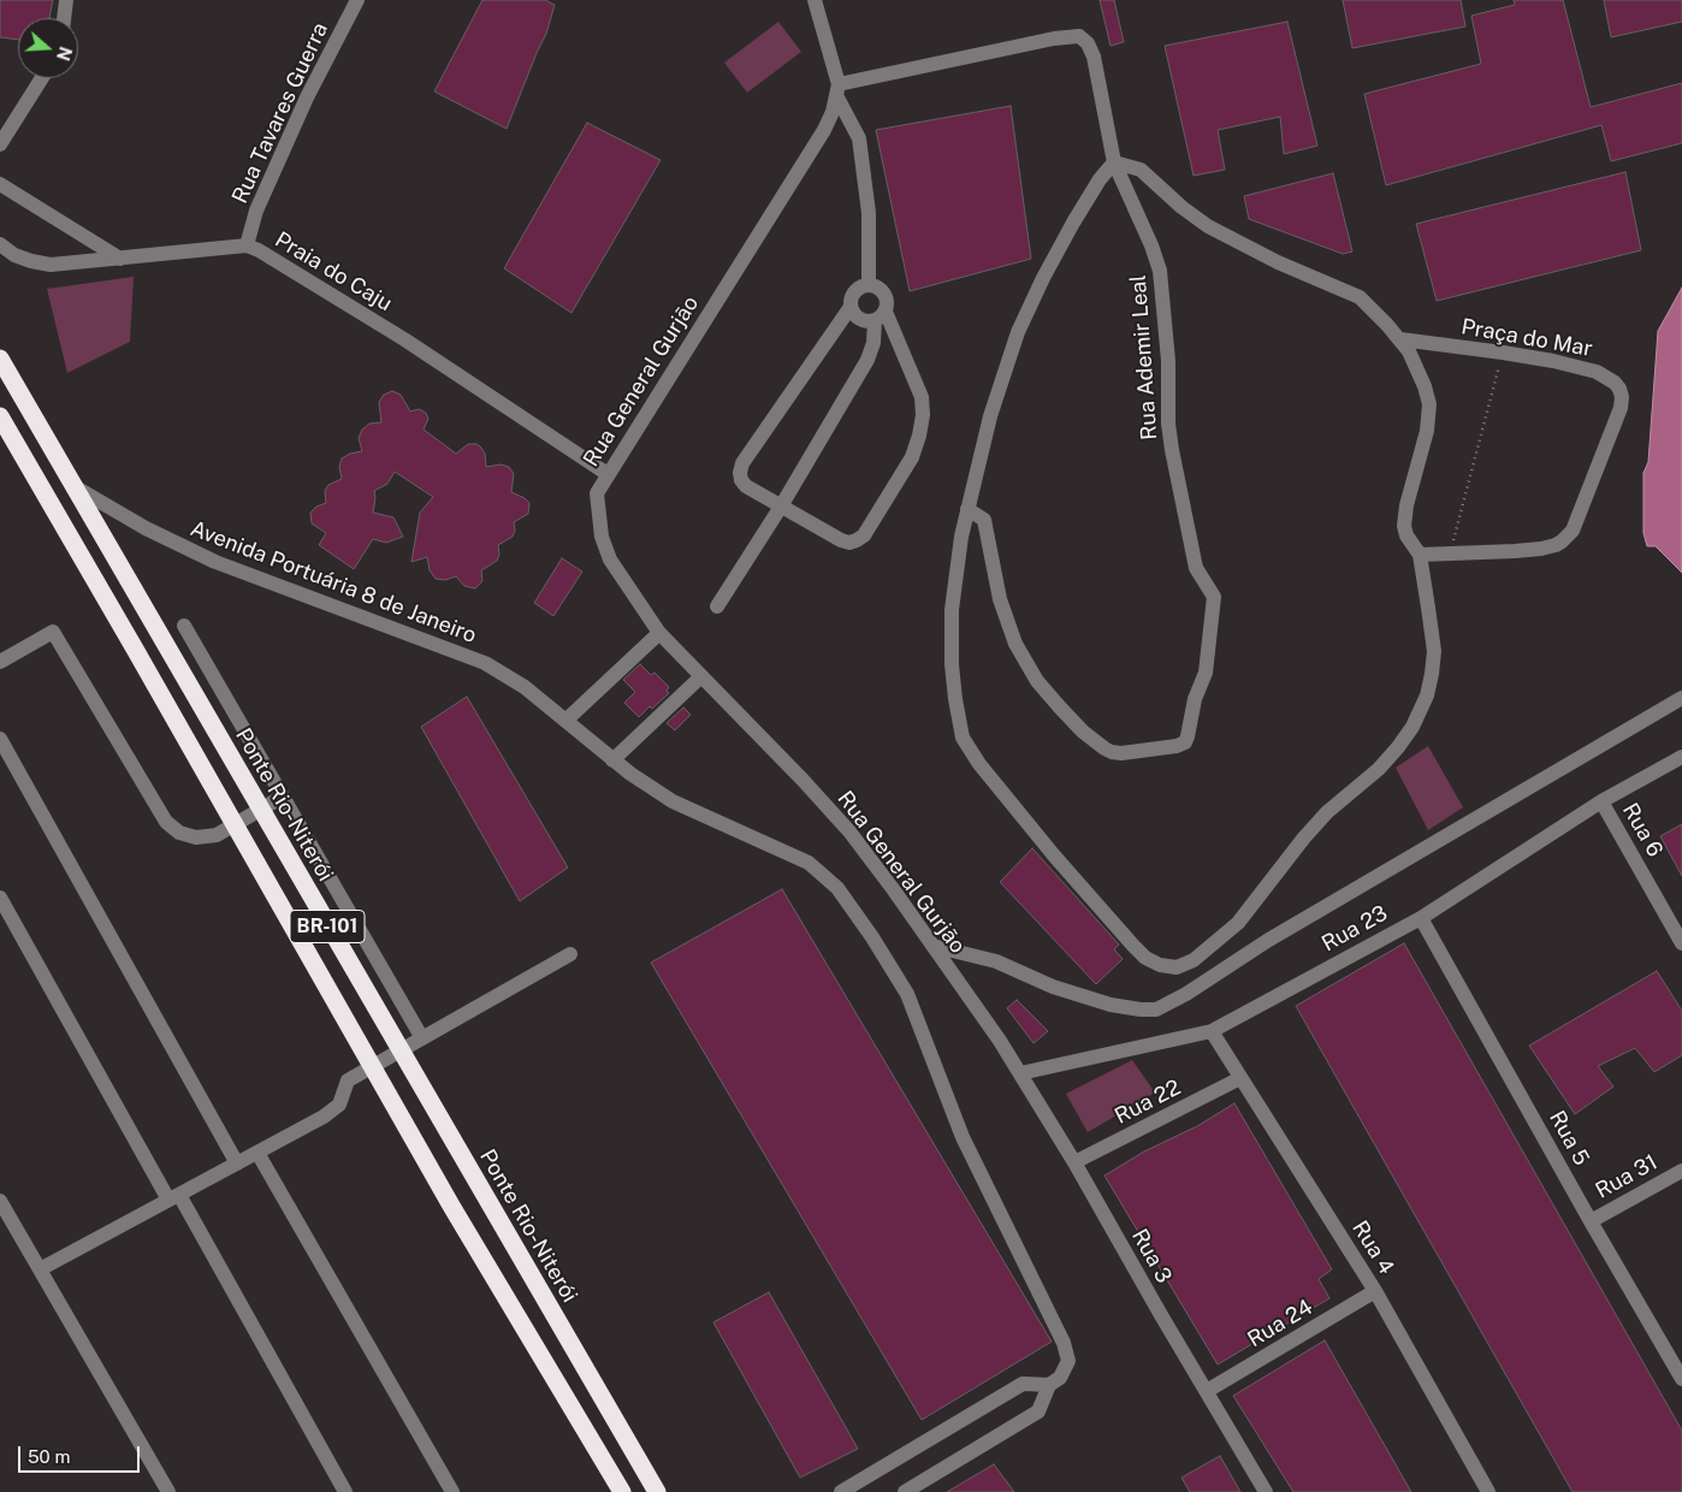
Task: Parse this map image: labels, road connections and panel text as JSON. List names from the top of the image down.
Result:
{
  "streets": {
    "highway": ["Ponte Rio-Niterói", "BR-101"],
    "street": [
      "Rua Tavares Guerra",
      "Praia do Caju",
      "Praça do Mar",
      "Rua Ademir Leal",
      "Rua General Gurjão",
      "Avenida Portuária 8 de Janeiro",
      "Rua 6",
      "Rua 23",
      "Rua 22",
      "Rua 5",
      "Rua 31",
      "Rua 4",
      "Rua 3",
      "Rua 24"
    ]
  },
  "crossings": [
    ["Rua Tavares Guerra", "Praia do Caju"],
    ["Praia do Caju", "Rua General Gurjão"],
    ["Rua Ademir Leal", "Rua General Gurjão"],
    ["Rua General Gurjão", "Rua 3"],
    ["Rua 6", "Rua 23"],
    ["Rua 23", "Rua 5"],
    ["Rua 23", "Rua 4"],
    ["Rua 23", "Rua 3"],
    ["Rua 22", "Rua 4"],
    ["Rua 22", "Rua 3"],
    ["Rua 5", "Rua 31"],
    ["Rua 4", "Rua 24"],
    ["Rua 3", "Rua 24"]
  ],
  "scale_bar": "50 m",
  "north": "right"
}
